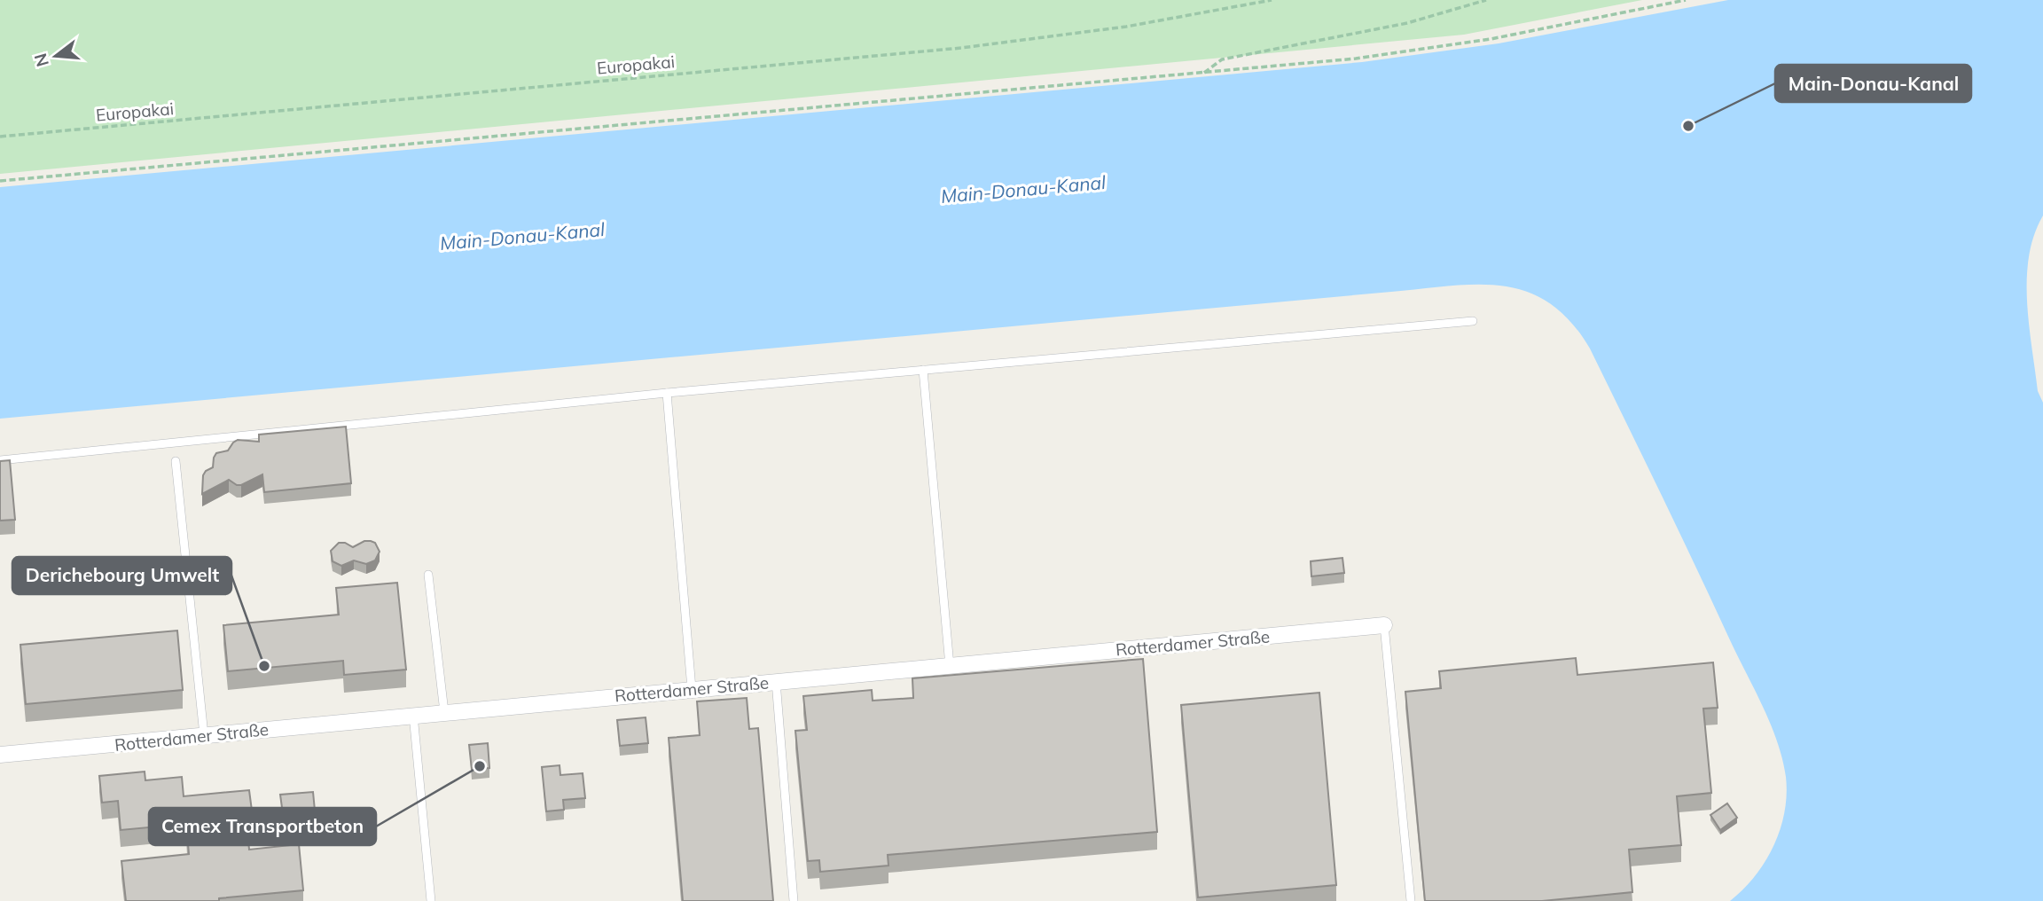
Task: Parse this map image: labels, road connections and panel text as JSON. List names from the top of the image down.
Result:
{
  "streets": {
    "street": ["Rotterdamer Straße"],
    "path": ["Europakai"]
  },
  "water": ["Main-Donau-Kanal"],
  "places": ["Main-Donau-Kanal", "Derichebourg Umwelt", "Cemex Transportbeton"],
  "north": "left"
}
